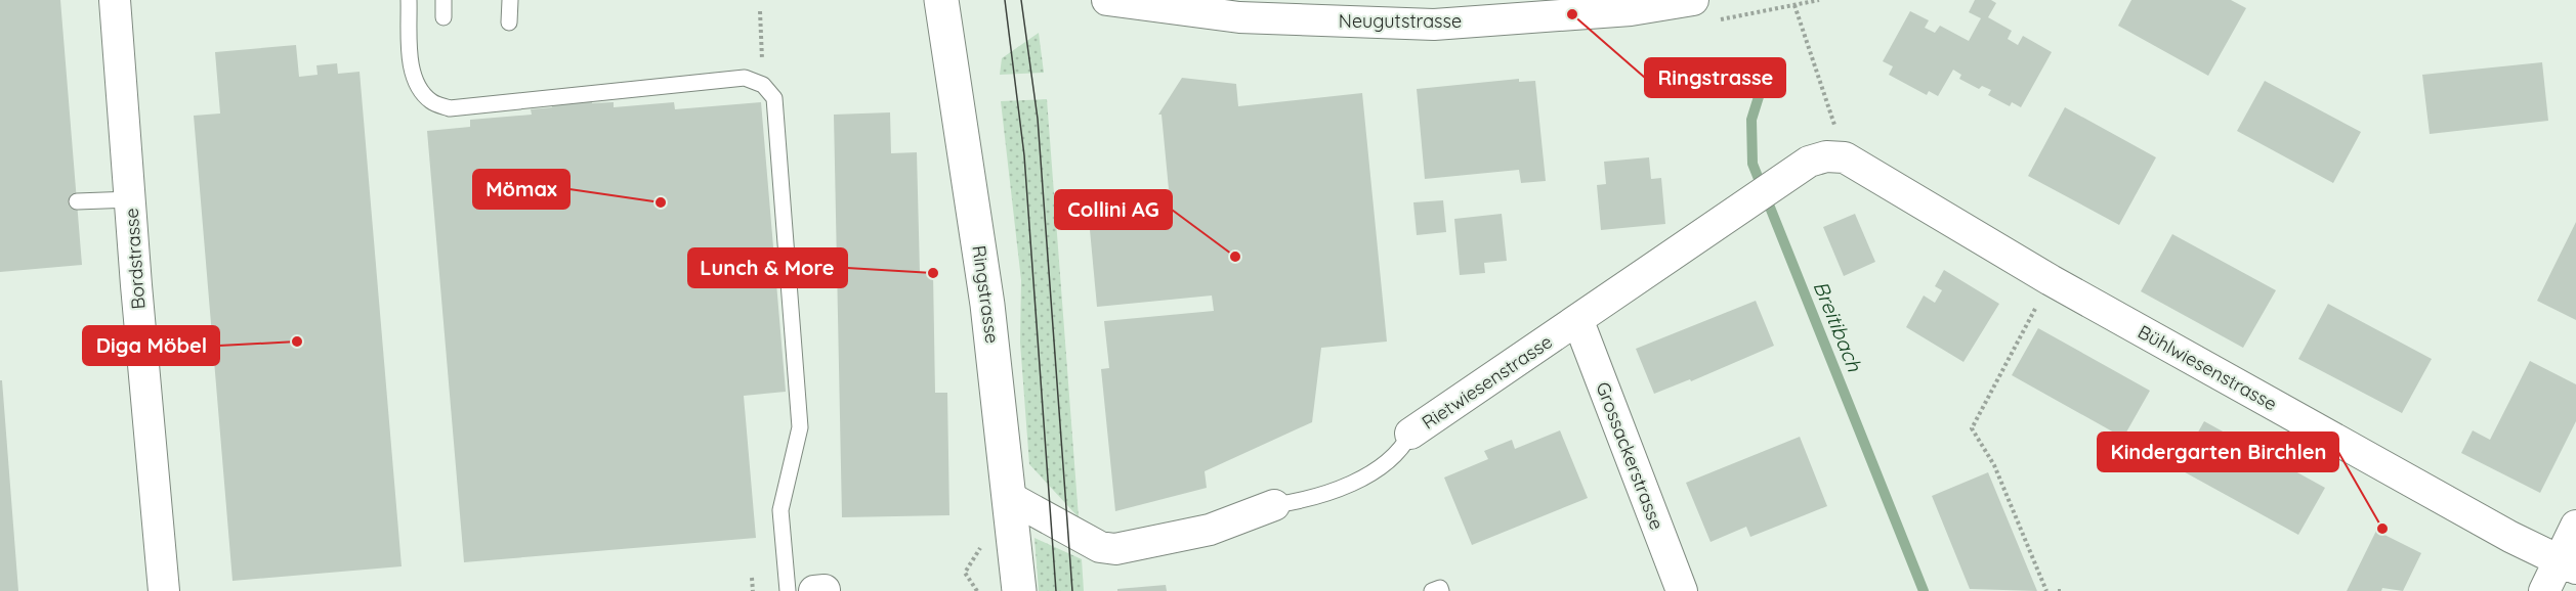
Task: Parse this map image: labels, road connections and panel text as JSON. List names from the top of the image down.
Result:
{
  "streets": {
    "main road": ["Ringstrasse"],
    "street": [
      "Neugutstrasse",
      "Bordstrasse",
      "Bühlwiesenstrasse",
      "Rietwiesenstrasse",
      "Grossackerstrasse"
    ]
  },
  "crossings": [
    ["Ringstrasse", "Rietwiesenstrasse"],
    ["Bühlwiesenstrasse", "Rietwiesenstrasse"],
    ["Rietwiesenstrasse", "Grossackerstrasse"]
  ],
  "water": ["Breitibach"],
  "places": [
    "Ringstrasse",
    "Mömax",
    "Collini AG",
    "Lunch & More",
    "Diga Möbel",
    "Kindergarten Birchlen"
  ]
}
